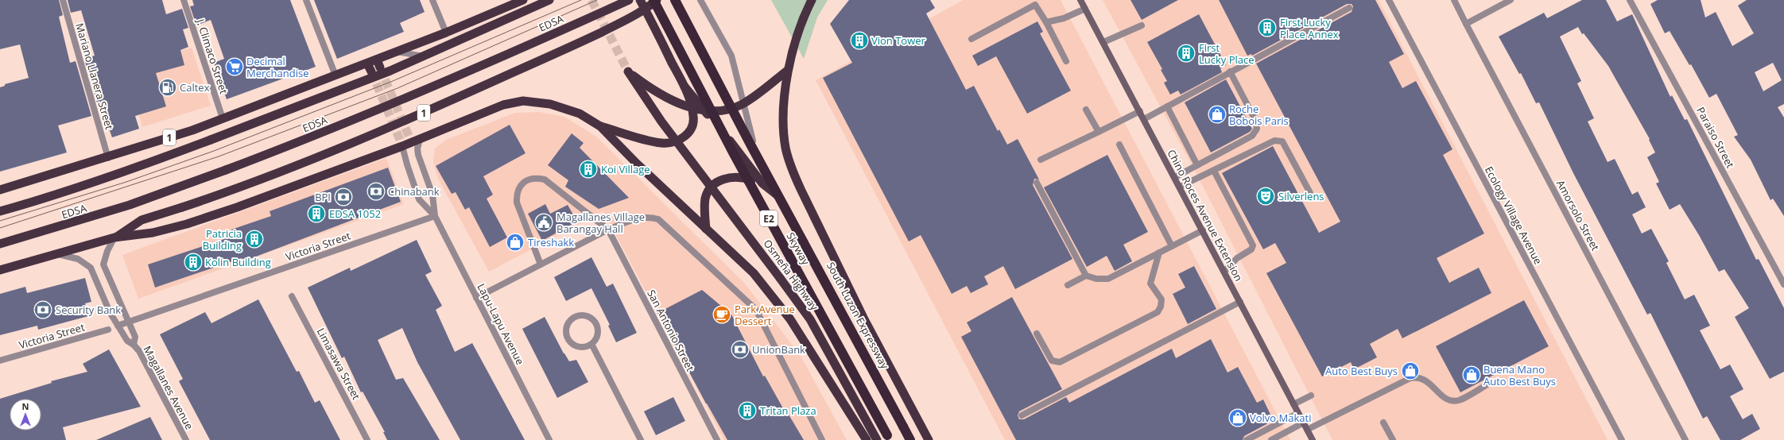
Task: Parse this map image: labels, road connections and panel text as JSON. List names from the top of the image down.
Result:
{
  "streets": {
    "highway": [
      "EDSA",
      "1",
      "E2",
      "Skyway",
      "Osmeña Highway",
      "South Luzon Expressway"
    ],
    "main road": ["Chino Roces Avenue Extension"],
    "street": [
      "J. Climaco Street",
      "Mariano Llanera Street",
      "Paraiso Street",
      "Ecology Village Avenue",
      "Amorsolo Street",
      "Victoria Street",
      "Lapu-Lapu Avenue",
      "San Antonio Street",
      "Limasawa Street",
      "Magallanes Avenue"
    ]
  },
  "crossings": [
    ["J. Climaco Street", "1"],
    ["Mariano Llanera Street", "1"],
    ["1", "Lapu-Lapu Avenue"],
    ["1", "Magallanes Avenue"],
    ["Victoria Street", "Lapu-Lapu Avenue"],
    ["Victoria Street", "Magallanes Avenue"],
    ["Skyway", "South Luzon Expressway"]
  ],
  "places": {
    "building": [
      "First Lucky Place Annex",
      "Vion Tower",
      "First Lucky Place",
      "Koi Village",
      "EDSA 1052",
      "Patricia Building",
      "Kolin Building",
      "Tritan Plaza"
    ],
    "supermarket": ["Decimal Merchandise"],
    "fuel station": ["Caltex"],
    "shop": [
      "Roche Bobois Paris",
      "Tireshakk",
      "Auto Best Buys",
      "Buena Mano Auto Best Buys",
      "Volvo Makati"
    ],
    "bank": [
      "Chinabank",
      "BPI",
      "Security Bank",
      "UnionBank"
    ],
    "theatre": ["Silverlens"],
    "public building": ["Magallanes Village Barangay Hall"],
    "cafe": ["Park Avenue Dessert"]
  },
  "north": "top"
}
